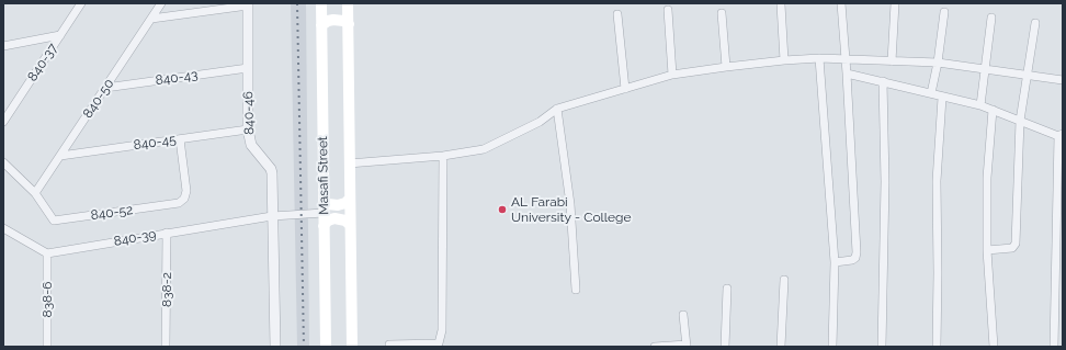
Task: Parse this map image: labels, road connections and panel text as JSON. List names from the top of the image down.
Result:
{
  "streets": {
    "main road": ["Masafi Street"],
    "street": [
      "840-37",
      "840-43",
      "840-50",
      "840-46",
      "840-45",
      "840-52",
      "840-39",
      "838-2",
      "838-6"
    ]
  },
  "crossings": [
    ["840-43", "840-50"],
    ["840-43", "840-46"],
    ["840-50", "840-45"],
    ["840-50", "840-52"],
    ["840-46", "840-45"],
    ["840-46", "840-39"],
    ["840-45", "840-52"],
    ["Masafi Street", "840-39"],
    ["840-39", "838-2"],
    ["840-39", "838-6"]
  ],
  "places": ["AL Farabi University - College"]
}
